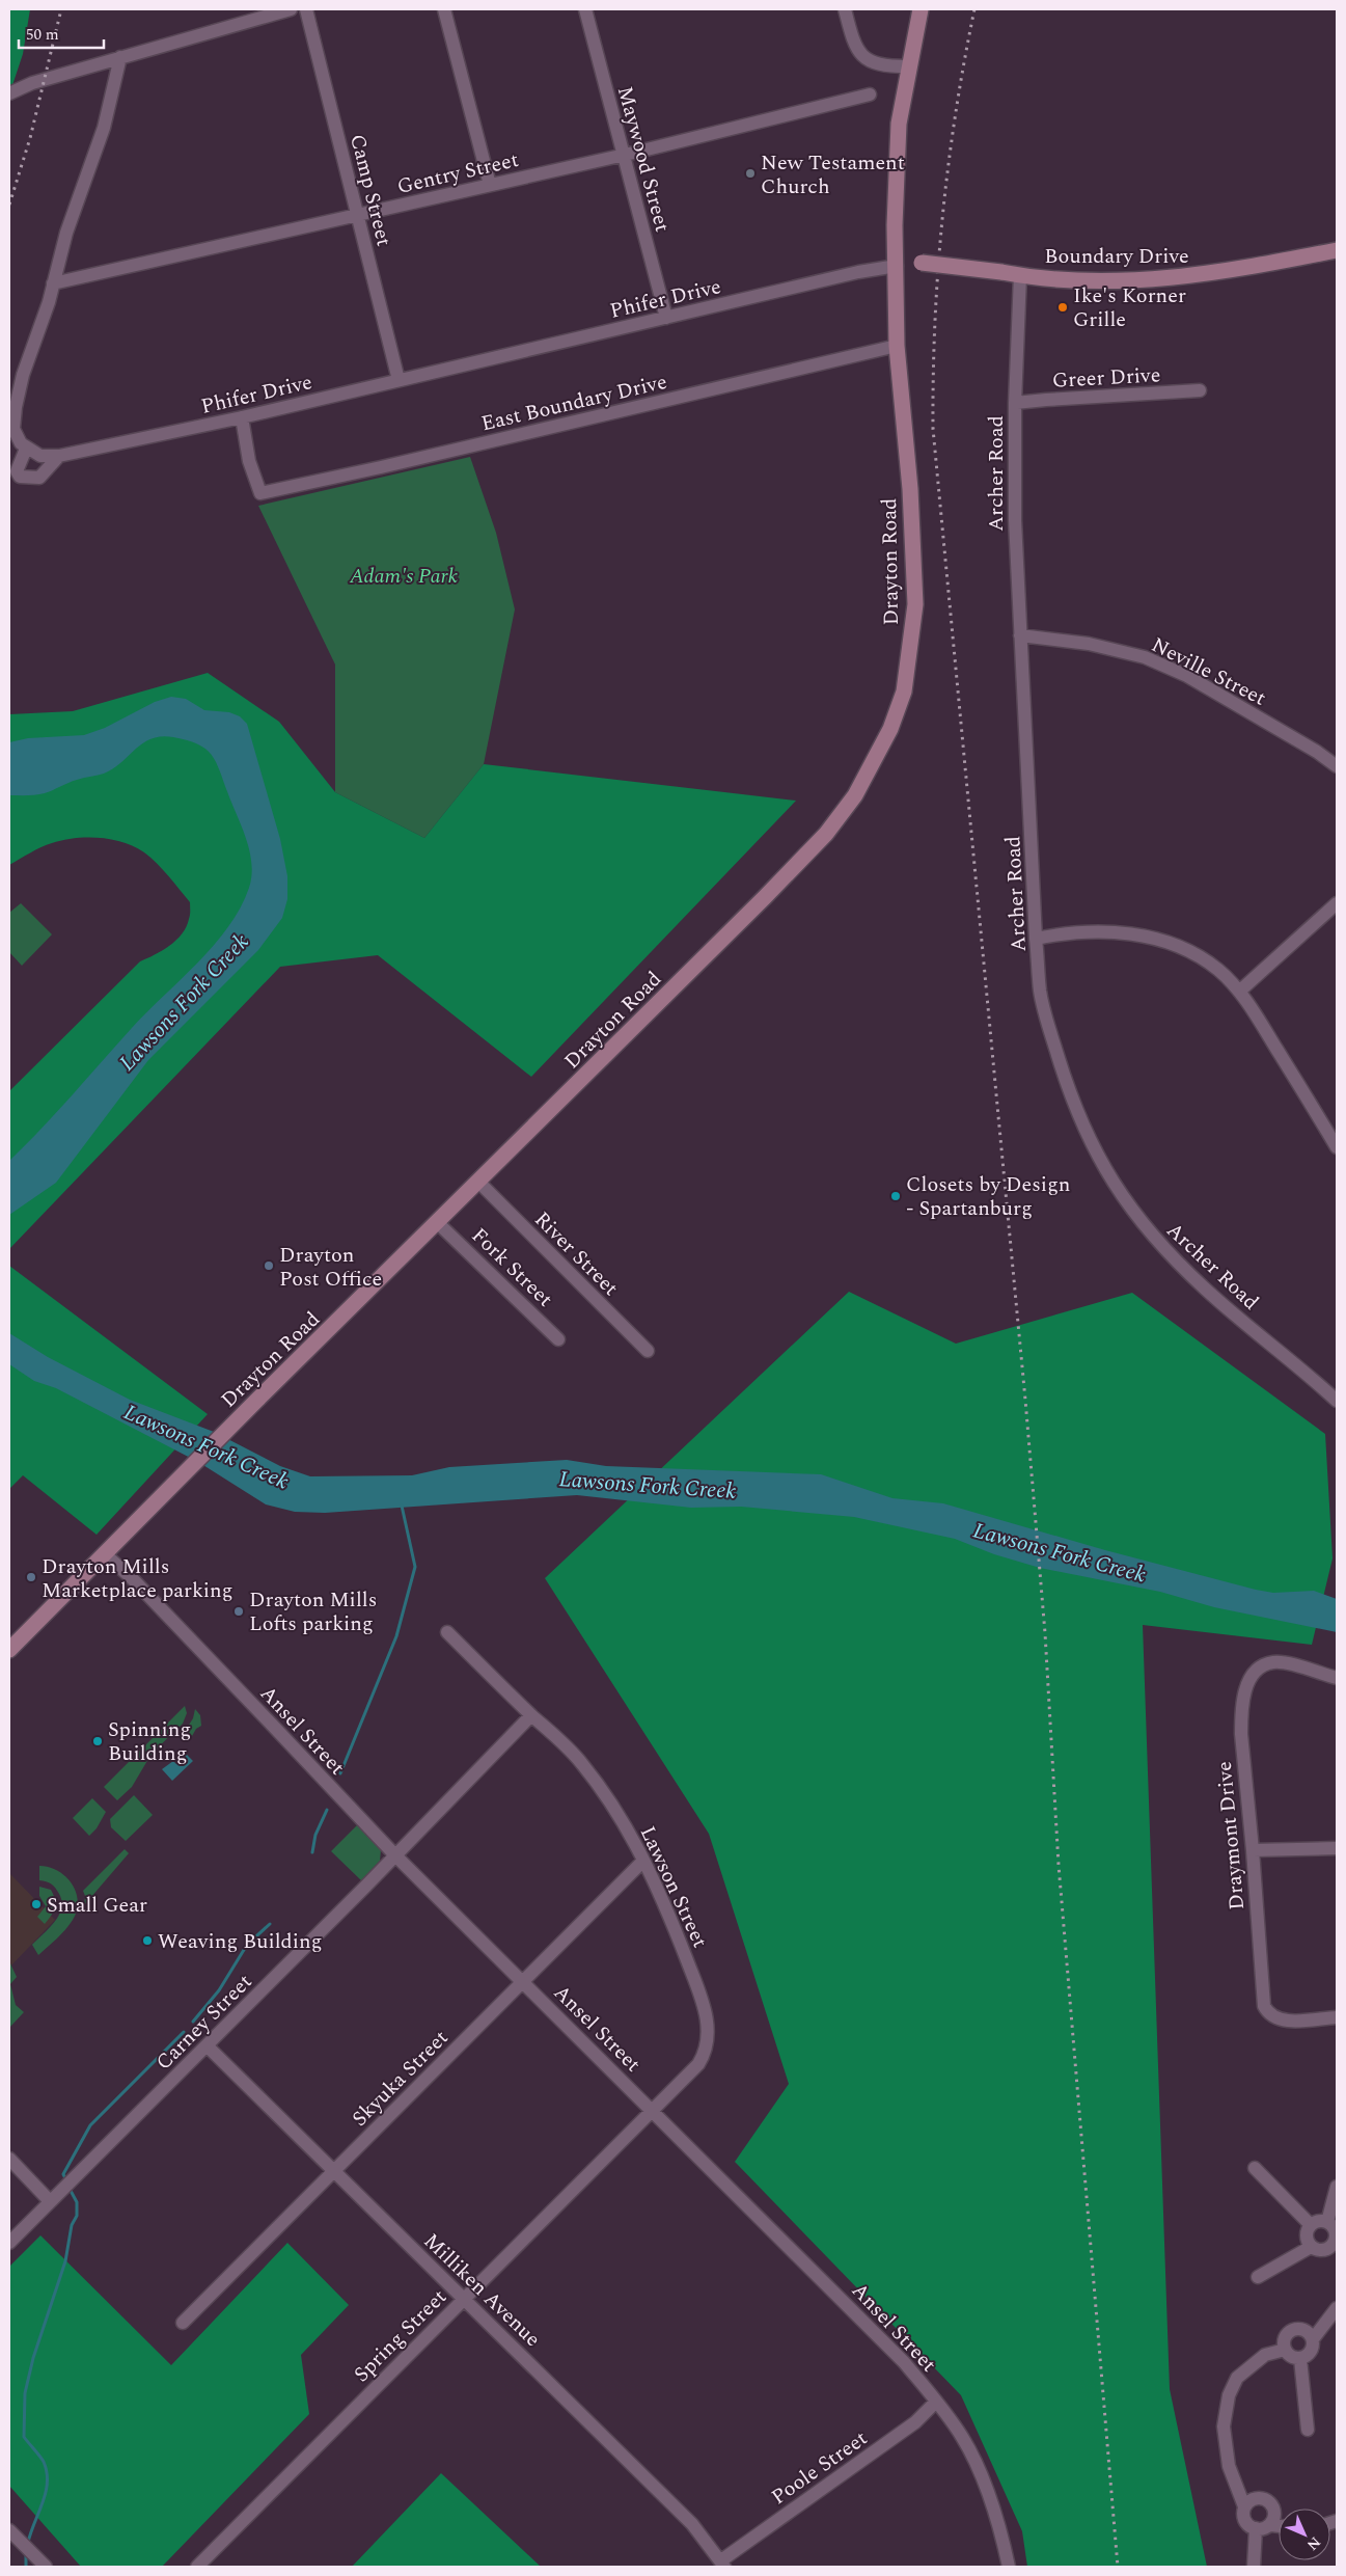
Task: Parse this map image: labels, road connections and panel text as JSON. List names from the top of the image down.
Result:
{
  "streets": {
    "main road": ["Boundary Drive", "Drayton Road"],
    "street": [
      "Maywood Street",
      "Gentry Street",
      "Camp Street",
      "Phifer Drive",
      "Greer Drive",
      "East Boundary Drive",
      "Archer Road",
      "Neville Street",
      "River Street",
      "Fork Street",
      "Ansel Street",
      "Draymont Drive",
      "Lawson Street",
      "Carney Street",
      "Skyuka Street",
      "Milliken Avenue",
      "Spring Street",
      "Poole Street"
    ]
  },
  "crossings": [
    ["Maywood Street", "Gentry Street"],
    ["Maywood Street", "Phifer Drive"],
    ["Gentry Street", "Camp Street"],
    ["Camp Street", "Phifer Drive"],
    ["Boundary Drive", "Phifer Drive"],
    ["Boundary Drive", "Archer Road"],
    ["Boundary Drive", "Drayton Road"],
    ["Phifer Drive", "East Boundary Drive"],
    ["Phifer Drive", "Drayton Road"],
    ["Greer Drive", "Archer Road"],
    ["East Boundary Drive", "Drayton Road"],
    ["Archer Road", "Neville Street"],
    ["Drayton Road", "River Street"],
    ["Drayton Road", "Fork Street"],
    ["Drayton Road", "Ansel Street"],
    ["Ansel Street", "Lawson Street"],
    ["Ansel Street", "Carney Street"],
    ["Ansel Street", "Skyuka Street"],
    ["Ansel Street", "Spring Street"],
    ["Ansel Street", "Poole Street"],
    ["Lawson Street", "Carney Street"],
    ["Lawson Street", "Skyuka Street"],
    ["Lawson Street", "Spring Street"],
    ["Carney Street", "Milliken Avenue"],
    ["Skyuka Street", "Milliken Avenue"],
    ["Milliken Avenue", "Spring Street"],
    ["Milliken Avenue", "Poole Street"]
  ],
  "water": ["Lawsons Fork Creek"],
  "parks": ["Adam's Park"],
  "places": [
    "New Testament Church",
    "Ike's Korner Grille",
    "Closets by Design - Spartanburg",
    "Drayton Post Office",
    "Drayton Mills Marketplace parking",
    "Drayton Mills Lofts parking",
    "Spinning Building",
    "Small Gear",
    "Weaving Building"
  ],
  "scale_bar": "50 m",
  "north": "bottom right"
}
